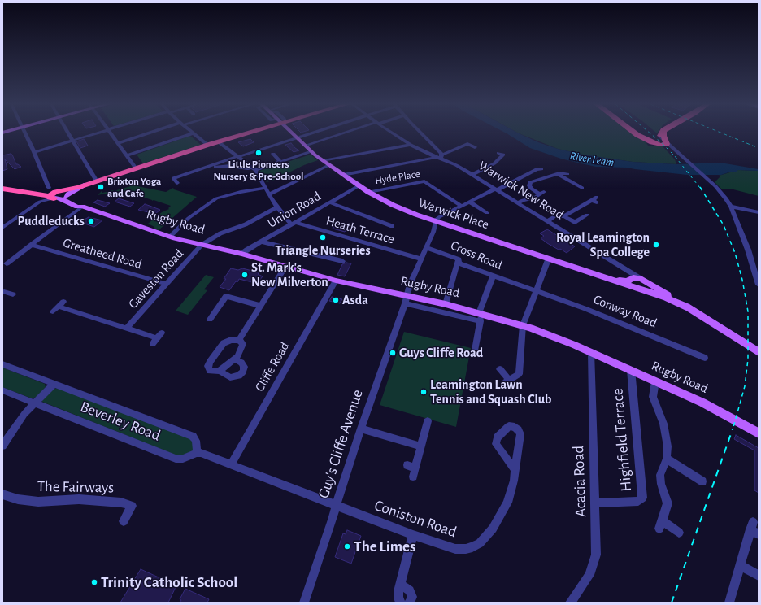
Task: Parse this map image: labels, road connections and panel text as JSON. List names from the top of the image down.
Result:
{
  "streets": {
    "main road": ["Warwick New Road", "Warwick Place", "Rugby Road"],
    "street": [
      "Hyde Place",
      "Union Road",
      "Heath Terrace",
      "Greatheed Road",
      "Cross Road",
      "Gaveston Road",
      "Conway Road",
      "Cliffe Road",
      "Beverley Road",
      "Highfield Terrace",
      "Guy's Cliffe Avenue",
      "Acacia Road",
      "The Fairways",
      "Coniston Road"
    ]
  },
  "crossings": [
    ["Hyde Place", "Warwick Place"],
    ["Warwick New Road", "Warwick Place"],
    ["Union Road", "Warwick Place"],
    ["Union Road", "Rugby Road"],
    ["Union Road", "Heath Terrace"],
    ["Warwick Place", "Guy's Cliffe Avenue"],
    ["Rugby Road", "Greatheed Road"],
    ["Rugby Road", "Gaveston Road"],
    ["Rugby Road", "Cliffe Road"],
    ["Rugby Road", "Highfield Terrace"],
    ["Rugby Road", "Guy's Cliffe Avenue"],
    ["Rugby Road", "Acacia Road"],
    ["Heath Terrace", "Guy's Cliffe Avenue"],
    ["Greatheed Road", "Gaveston Road"],
    ["Cross Road", "Conway Road"],
    ["Cross Road", "Guy's Cliffe Avenue"],
    ["Highfield Terrace", "Acacia Road"],
    ["Guy's Cliffe Avenue", "Coniston Road"]
  ],
  "water": ["River Leam"],
  "places": [
    "Little Pioneers Nursery & Pre-School",
    "Brixton Yoga and Cafe",
    "Puddleducks",
    "Triangle Nurseries",
    "Royal Leamington Spa College",
    "St. Mark's New Milverton",
    "Asda",
    "Guys Cliffe Road",
    "Leamington Lawn Tennis and Squash Club",
    "The Limes",
    "Trinity Catholic School"
  ]
}
